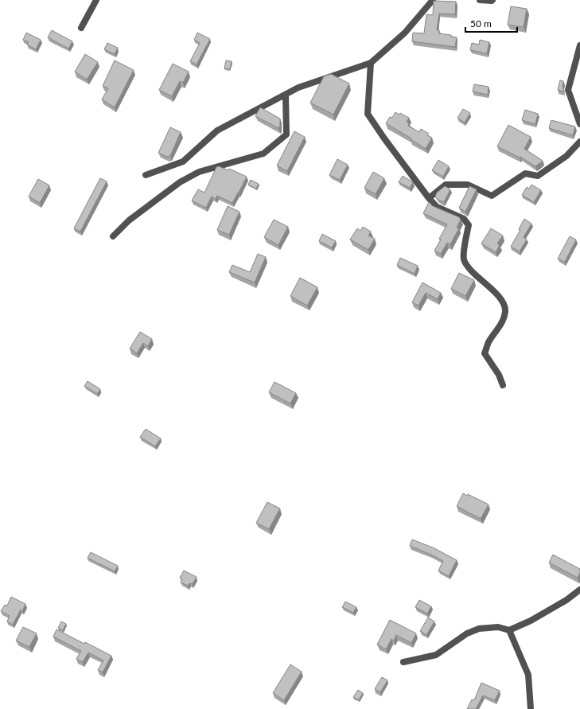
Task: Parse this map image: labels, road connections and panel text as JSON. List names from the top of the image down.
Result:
{
  "scale_bar": "50 m"
}
